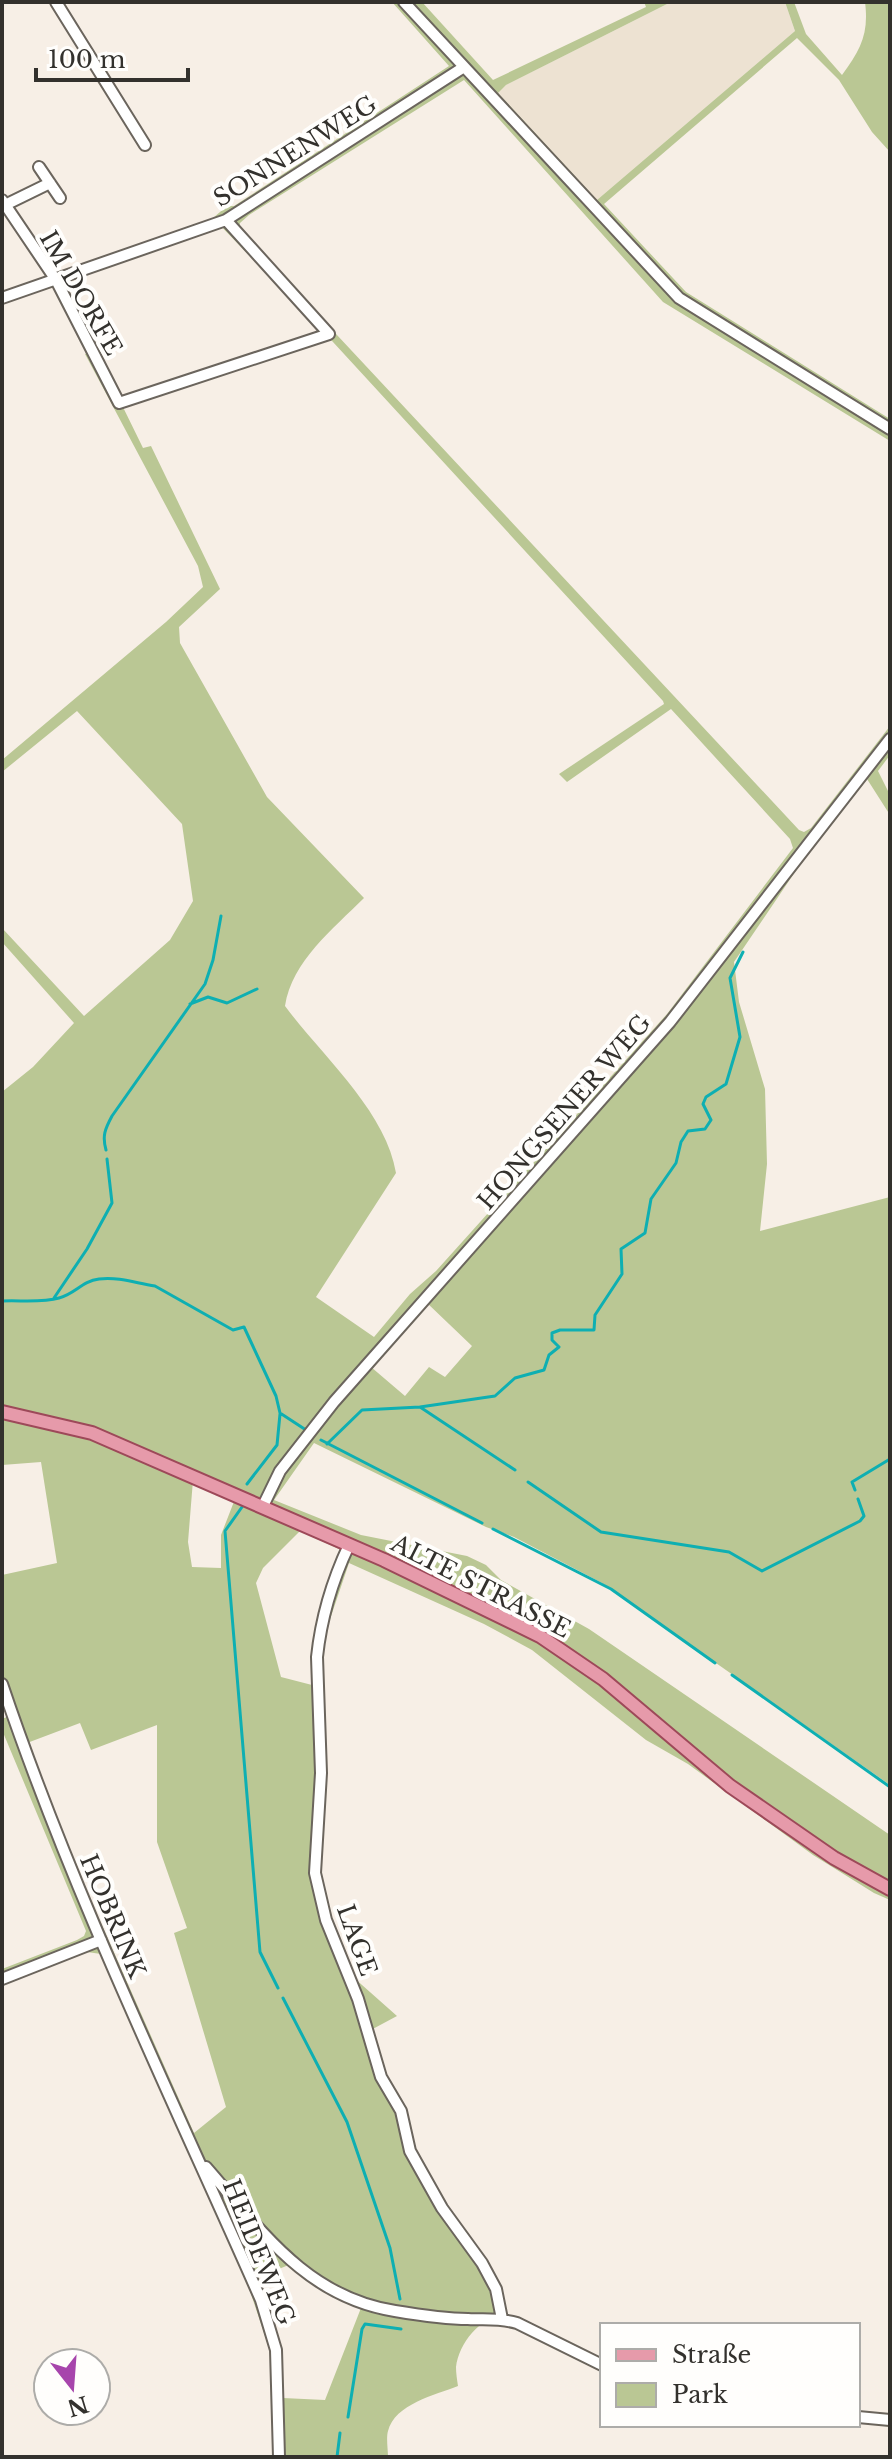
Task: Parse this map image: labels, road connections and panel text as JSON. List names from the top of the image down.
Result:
{
  "streets": {
    "main road": ["ALTE STRASSE"],
    "street": [
      "SONNENWEG",
      "IM DORFE",
      "HONGSENER WEG",
      "HOBRINK",
      "LAGE",
      "HEIDEWEG"
    ]
  },
  "crossings": [
    ["SONNENWEG", "IM DORFE"],
    ["HONGSENER WEG", "ALTE STRASSE"],
    ["ALTE STRASSE", "LAGE"],
    ["HOBRINK", "HEIDEWEG"]
  ],
  "legend": ["Straße", "Park"],
  "scale_bar": "100 m",
  "north": "bottom"
}
